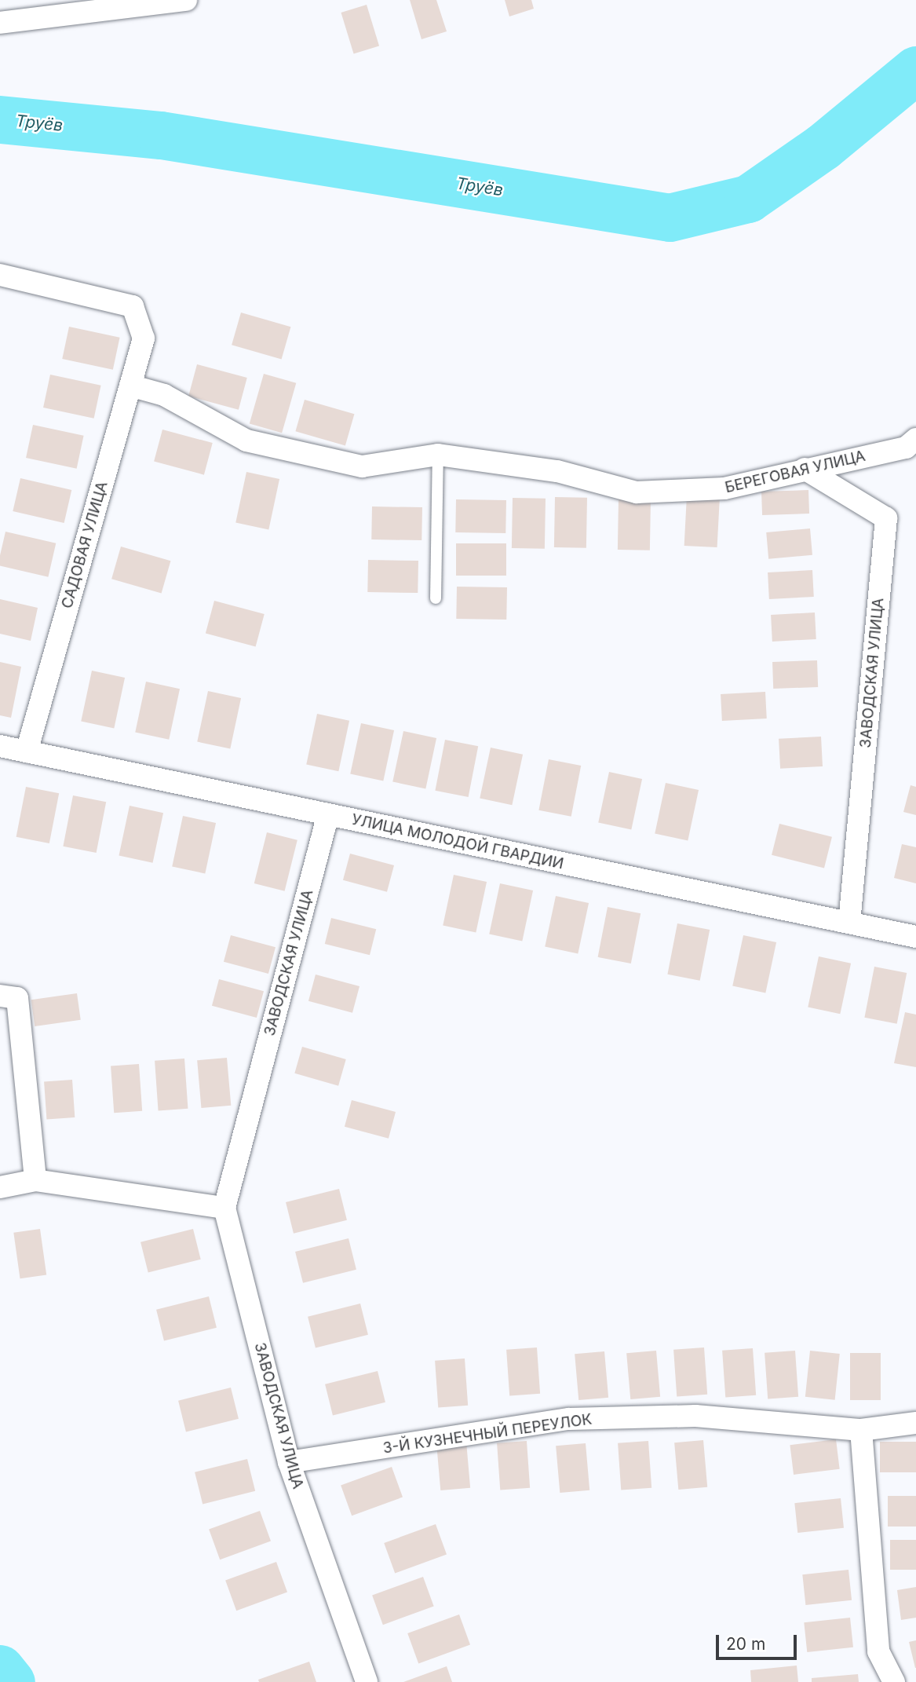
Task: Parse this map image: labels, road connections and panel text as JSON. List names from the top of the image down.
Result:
{
  "streets": {
    "street": [
      "БЕРЕГОВАЯ УЛИЦА",
      "САДОВАЯ УЛИЦА",
      "ЗАВОДСКАЯ УЛИЦА",
      "УЛИЦА МОЛОДОЙ ГВАРДИИ",
      "3-Й КУЗНЕЧНЫЙ ПЕРЕУЛОК"
    ]
  },
  "crossings": [
    ["БЕРЕГОВАЯ УЛИЦА", "САДОВАЯ УЛИЦА"],
    ["БЕРЕГОВАЯ УЛИЦА", "ЗАВОДСКАЯ УЛИЦА"],
    ["САДОВАЯ УЛИЦА", "УЛИЦА МОЛОДОЙ ГВАРДИИ"],
    ["ЗАВОДСКАЯ УЛИЦА", "УЛИЦА МОЛОДОЙ ГВАРДИИ"],
    ["ЗАВОДСКАЯ УЛИЦА", "3-Й КУЗНЕЧНЫЙ ПЕРЕУЛОК"]
  ],
  "water": ["Труёв"],
  "scale_bar": "20 m"
}
